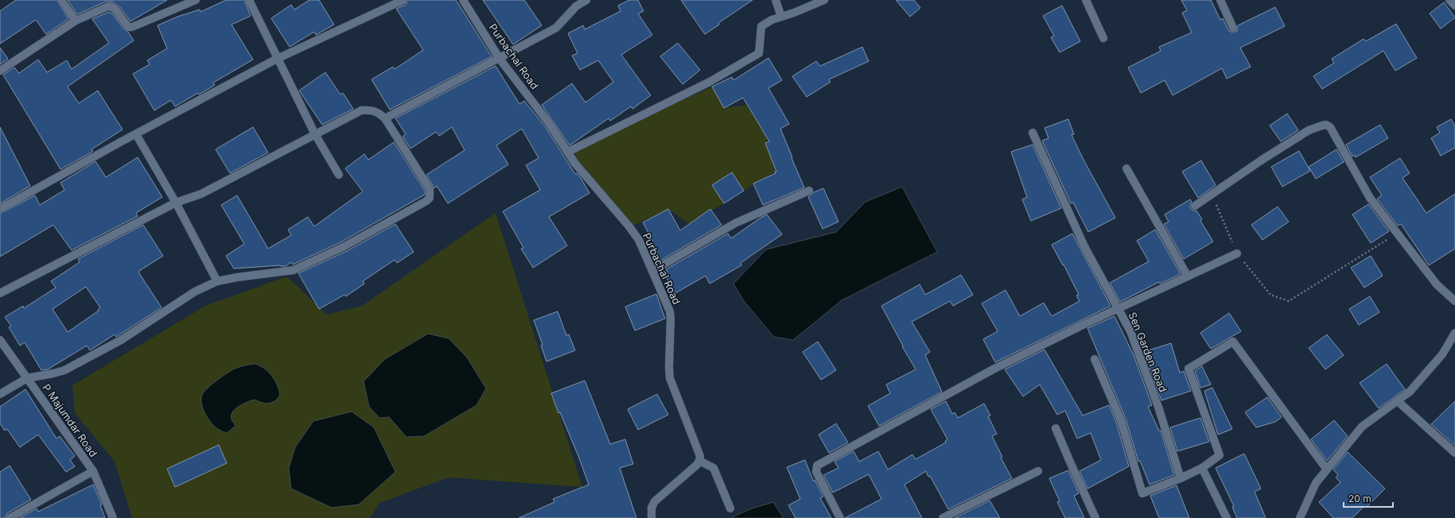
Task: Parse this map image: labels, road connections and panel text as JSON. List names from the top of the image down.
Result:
{
  "streets": {
    "street": ["Purbachal Road", "Sen Garden Road", "P Majumdar Road"]
  },
  "scale_bar": "20 m"
}
